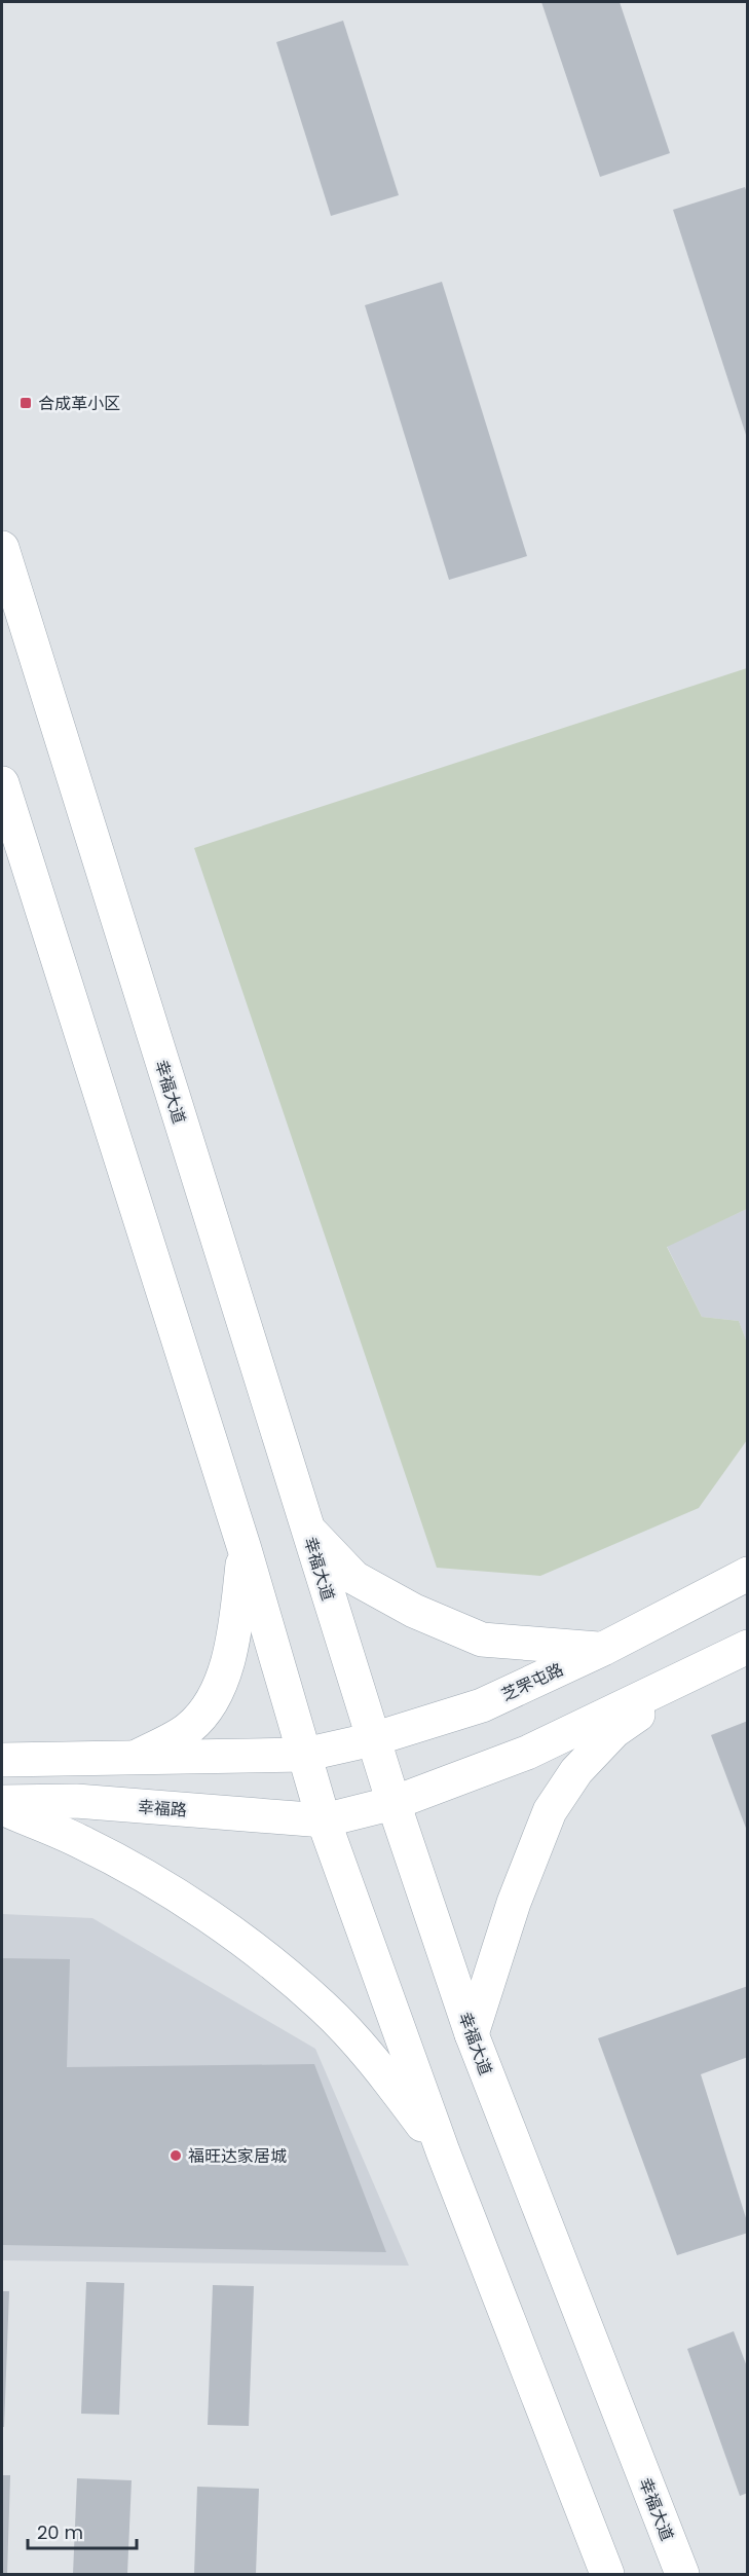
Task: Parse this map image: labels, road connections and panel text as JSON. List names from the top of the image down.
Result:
{
  "streets": {
    "main road": ["幸福大道", "芝罘屯路", "幸福路"]
  },
  "crossings": [
    ["幸福大道", "芝罘屯路"]
  ],
  "places": {
    "transit": ["合成革小区"],
    "other": ["福旺达家居城"]
  },
  "scale_bar": "20 m"
}
